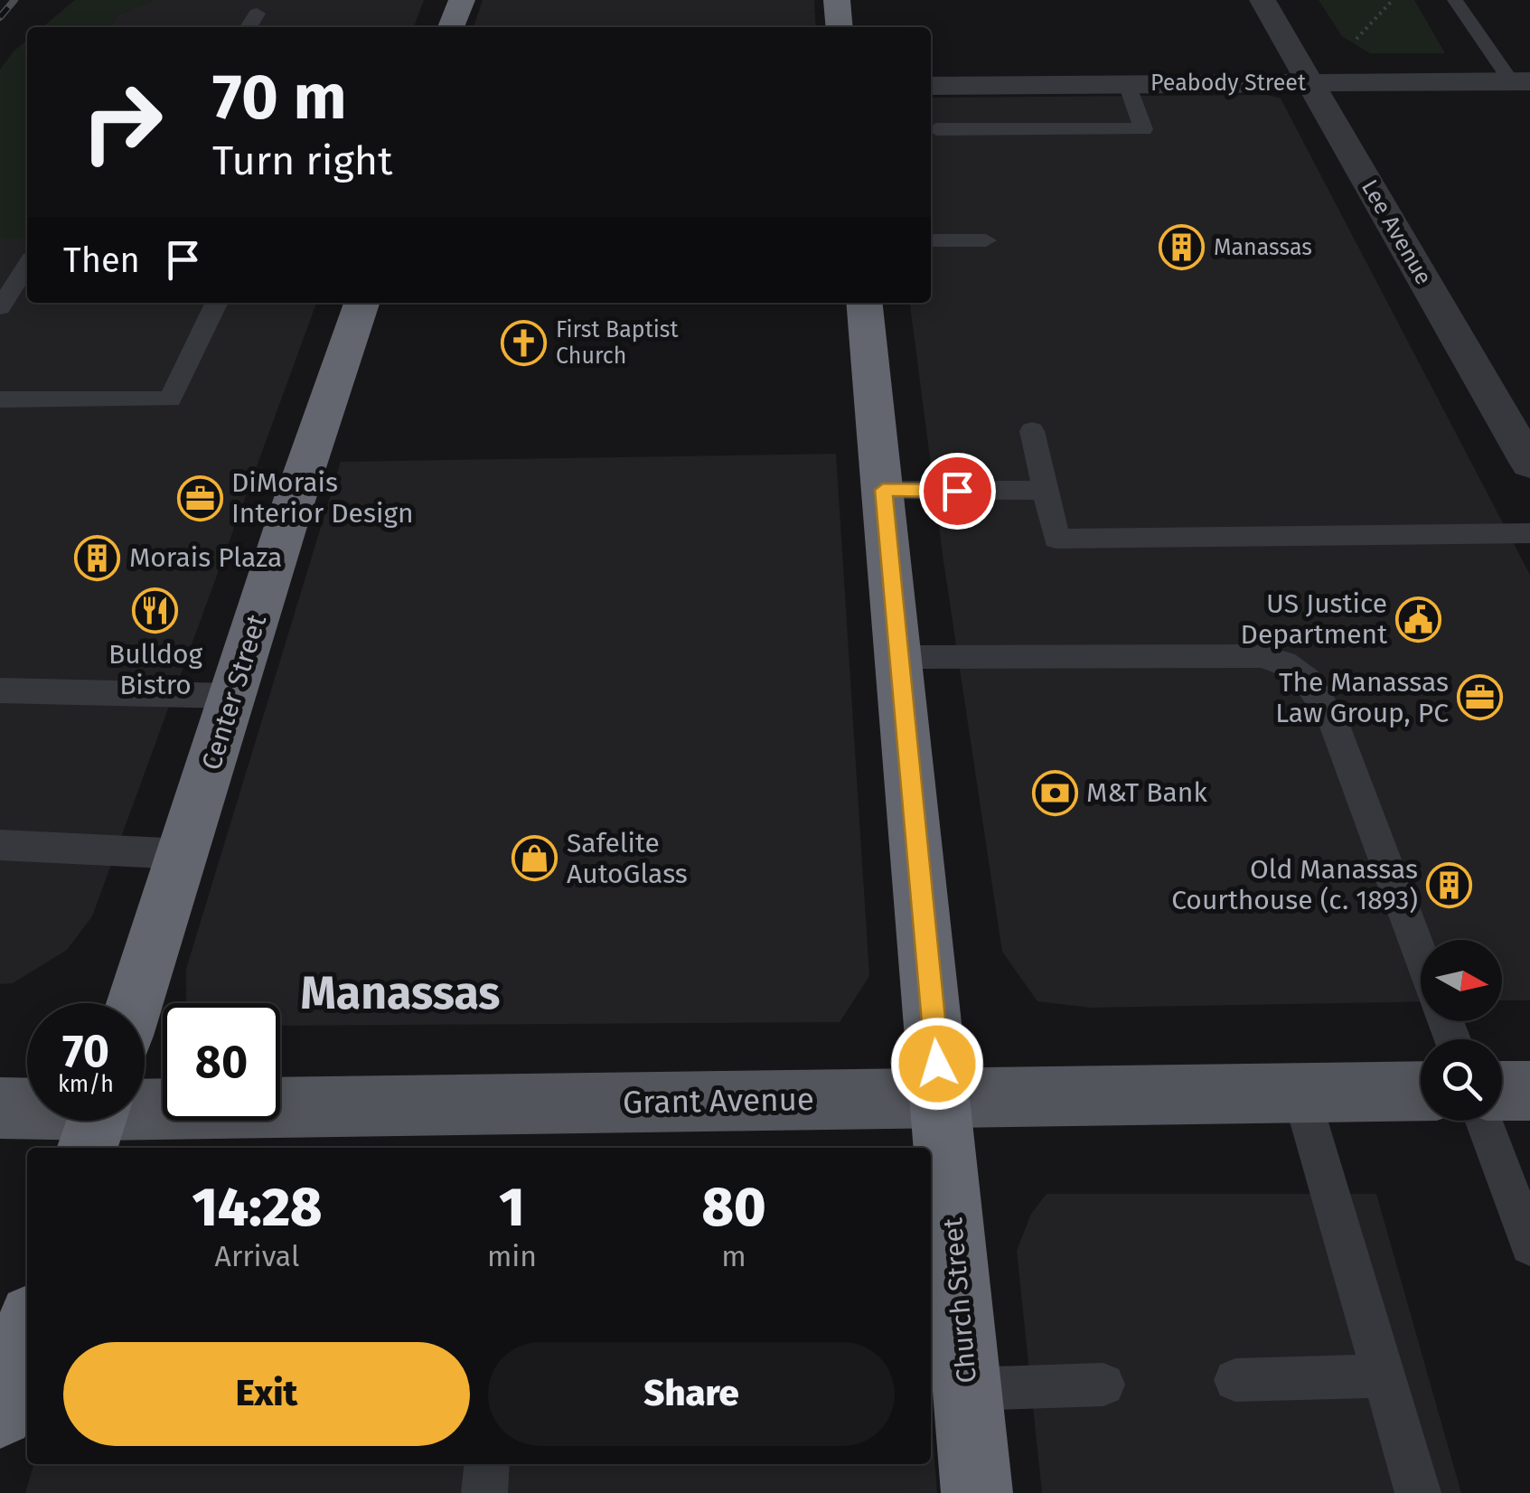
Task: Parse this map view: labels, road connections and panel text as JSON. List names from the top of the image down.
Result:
{
  "streets": {
    "highway": ["Center Street", "Church Street"],
    "main road": ["Grant Avenue"],
    "street": ["Peabody Street", "Lee Avenue"]
  },
  "crossings": [
    ["Peabody Street", "Lee Avenue"],
    ["Grant Avenue", "Church Street"]
  ],
  "districts": ["Manassas"],
  "places": {
    "building": ["Manassas", "Morais Plaza", "Old Manassas Courthouse (c. 1893)"],
    "church": ["First Baptist Church"],
    "office": ["DiMorais Interior Design", "The Manassas Law Group, PC"],
    "restaurant": ["Bulldog Bistro"],
    "public building": ["US Justice Department"],
    "bank": ["M&T Bank"],
    "shop": ["Safelite AutoGlass"]
  },
  "north": "right",
  "page": {
    "turn": ["70 m", "Turn right"],
    "then": "Then",
    "speed": "70 km/h",
    "limit": "80",
    "eta": [
      "14:28",
      "Arrival",
      "1",
      "min",
      "80",
      "m"
    ],
    "buttons": ["Exit", "Share"]
  }
}
